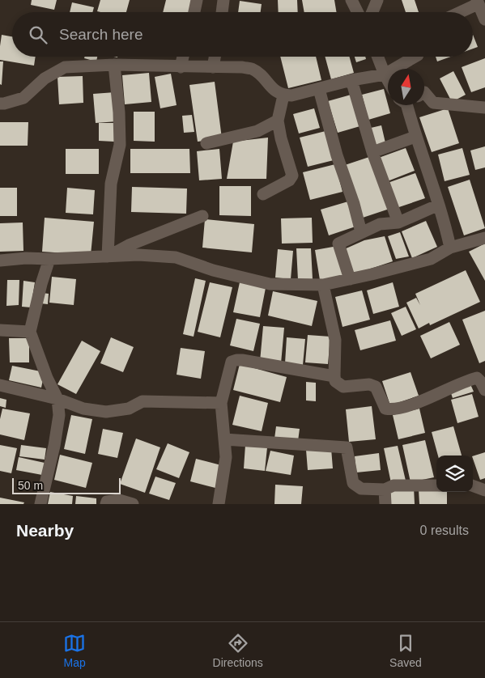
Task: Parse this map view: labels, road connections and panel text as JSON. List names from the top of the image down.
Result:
{
  "scale_bar": "50 m",
  "north": "top",
  "page": {
    "search": "Search here",
    "scale": "50 m",
    "heading": ["Nearby", "0 results"],
    "nav": ["Map", "Directions", "Saved"]
  }
}
